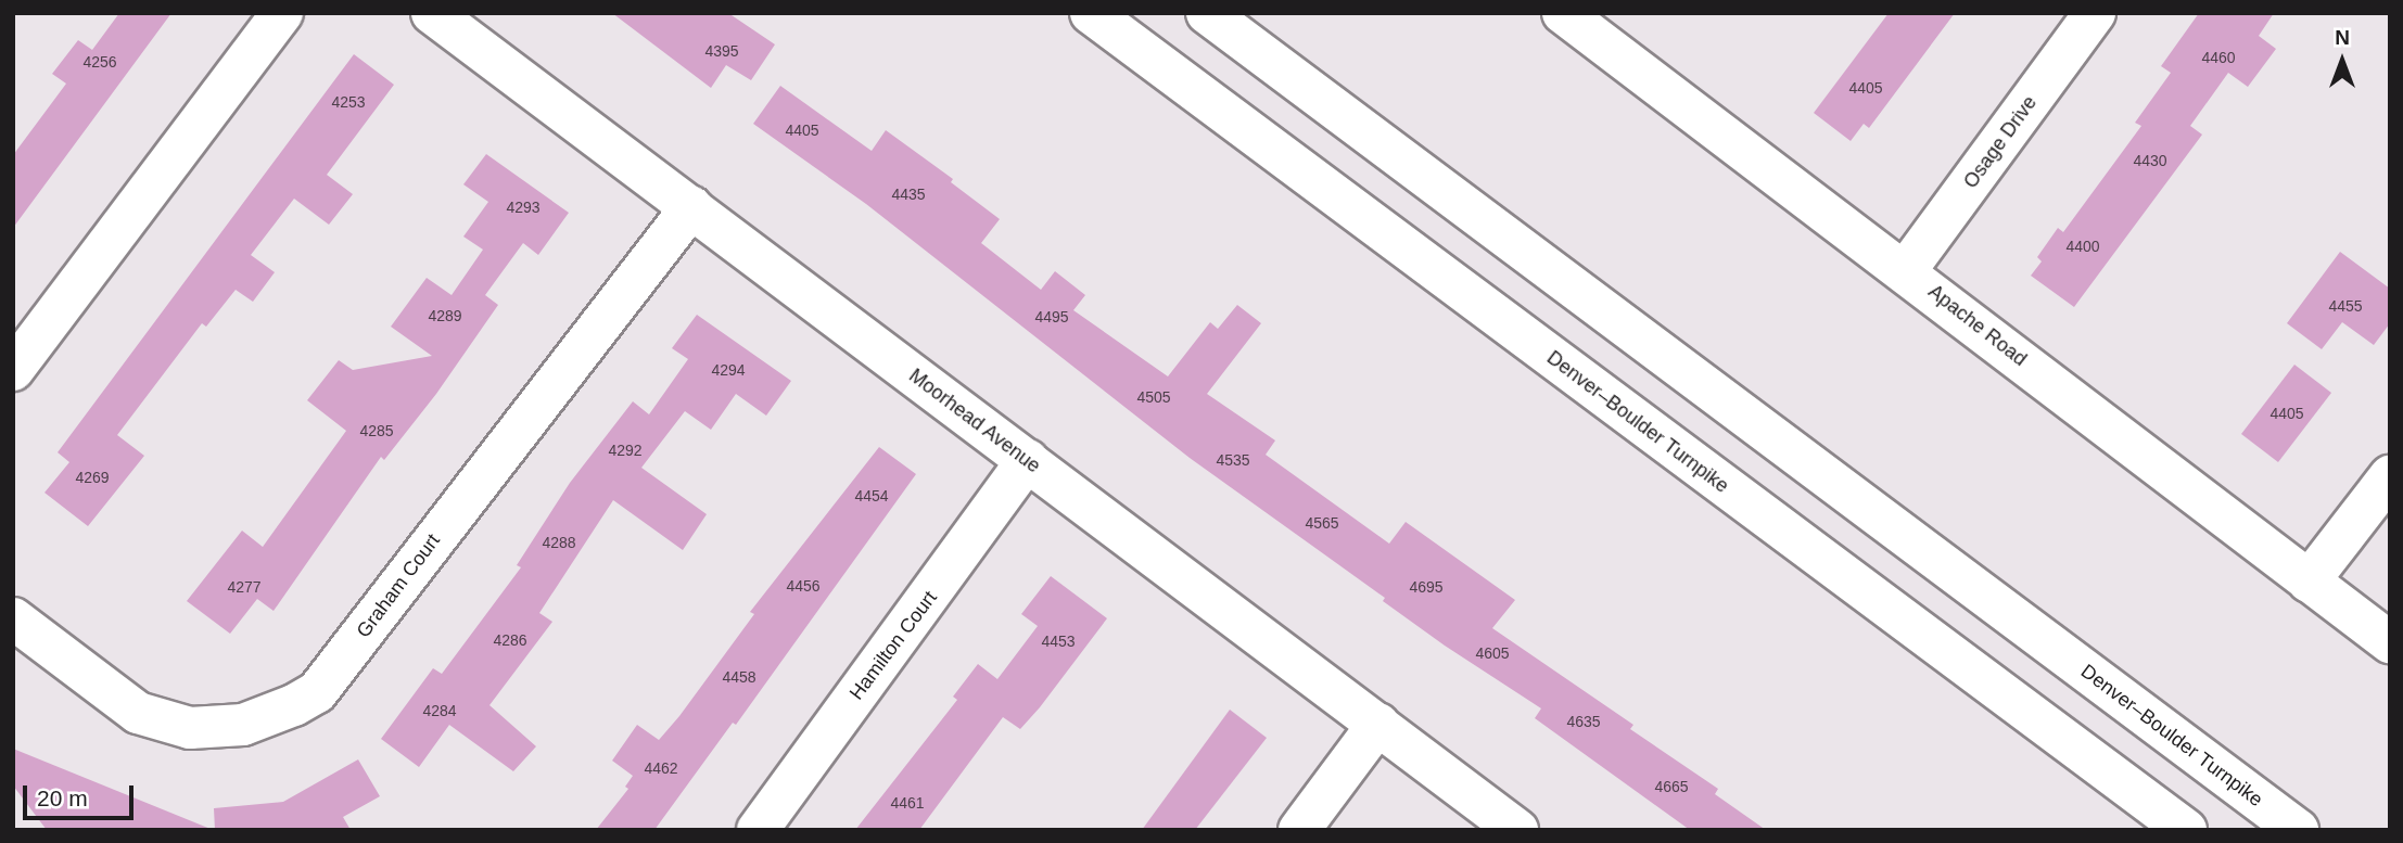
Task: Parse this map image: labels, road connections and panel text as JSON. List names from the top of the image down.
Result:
{
  "streets": {
    "main road": [
      "Osage Drive",
      "Apache Road",
      "Moorhead Avenue",
      "Denver–Boulder Turnpike",
      "Graham Court",
      "Hamilton Court"
    ]
  },
  "crossings": [
    ["Osage Drive", "Apache Road"],
    ["Moorhead Avenue", "Graham Court"],
    ["Moorhead Avenue", "Hamilton Court"]
  ],
  "house_numbers": [
    "4395",
    "4460",
    "4256",
    "4405",
    "4253",
    "4405",
    "4430",
    "4435",
    "4293",
    "4400",
    "4455",
    "4289",
    "4495",
    "4294",
    "4505",
    "4405",
    "4285",
    "4292",
    "4535",
    "4269",
    "4454",
    "4565",
    "4288",
    "4456",
    "4277",
    "4695",
    "4286",
    "4453",
    "4605",
    "4458",
    "4284",
    "4635",
    "4462",
    "4665",
    "4461"
  ],
  "scale_bar": "20 m",
  "north": "top"
}
